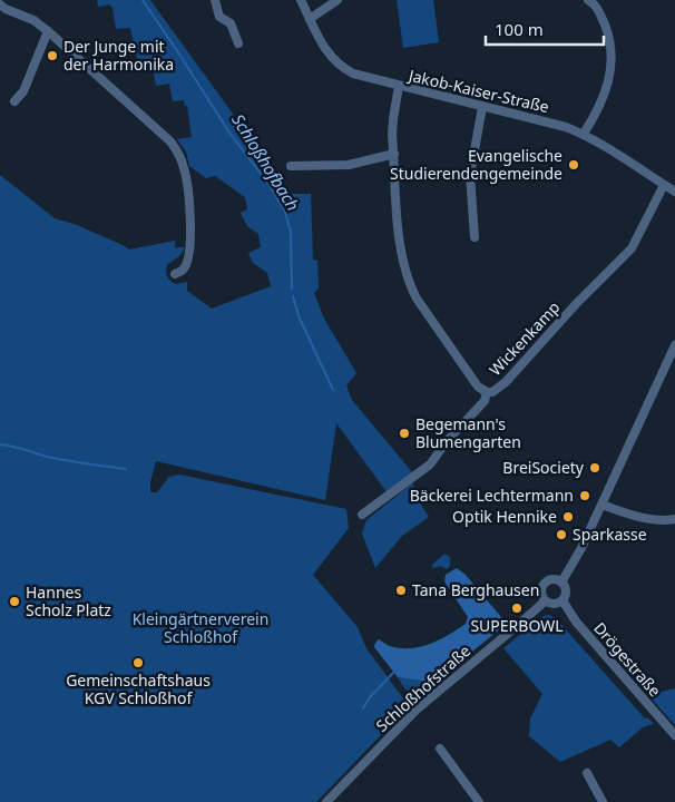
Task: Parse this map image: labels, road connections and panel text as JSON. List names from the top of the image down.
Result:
{
  "streets": {
    "street": [
      "Jakob-Kaiser-Straße",
      "Wickenkamp",
      "Drögestraße",
      "Schloßhofstraße"
    ]
  },
  "crossings": [
    ["Jakob-Kaiser-Straße", "Wickenkamp"],
    ["Drögestraße", "Schloßhofstraße"]
  ],
  "water": ["Schloßhofbach"],
  "parks": ["Kleingärtnerverein Schloßhof"],
  "places": [
    "Der Junge mit der Harmonika",
    "Evangelische Studierendengemeinde",
    "Begemann's Blumengarten",
    "BreiSociety",
    "Bäckerei Lechtermann",
    "Optik Hennike",
    "Sparkasse",
    "Tana Berghausen",
    "Hannes Scholz Platz",
    "SUPERBOWL",
    "Gemeinschaftshaus KGV Schloßhof"
  ],
  "scale_bar": "100 m"
}
